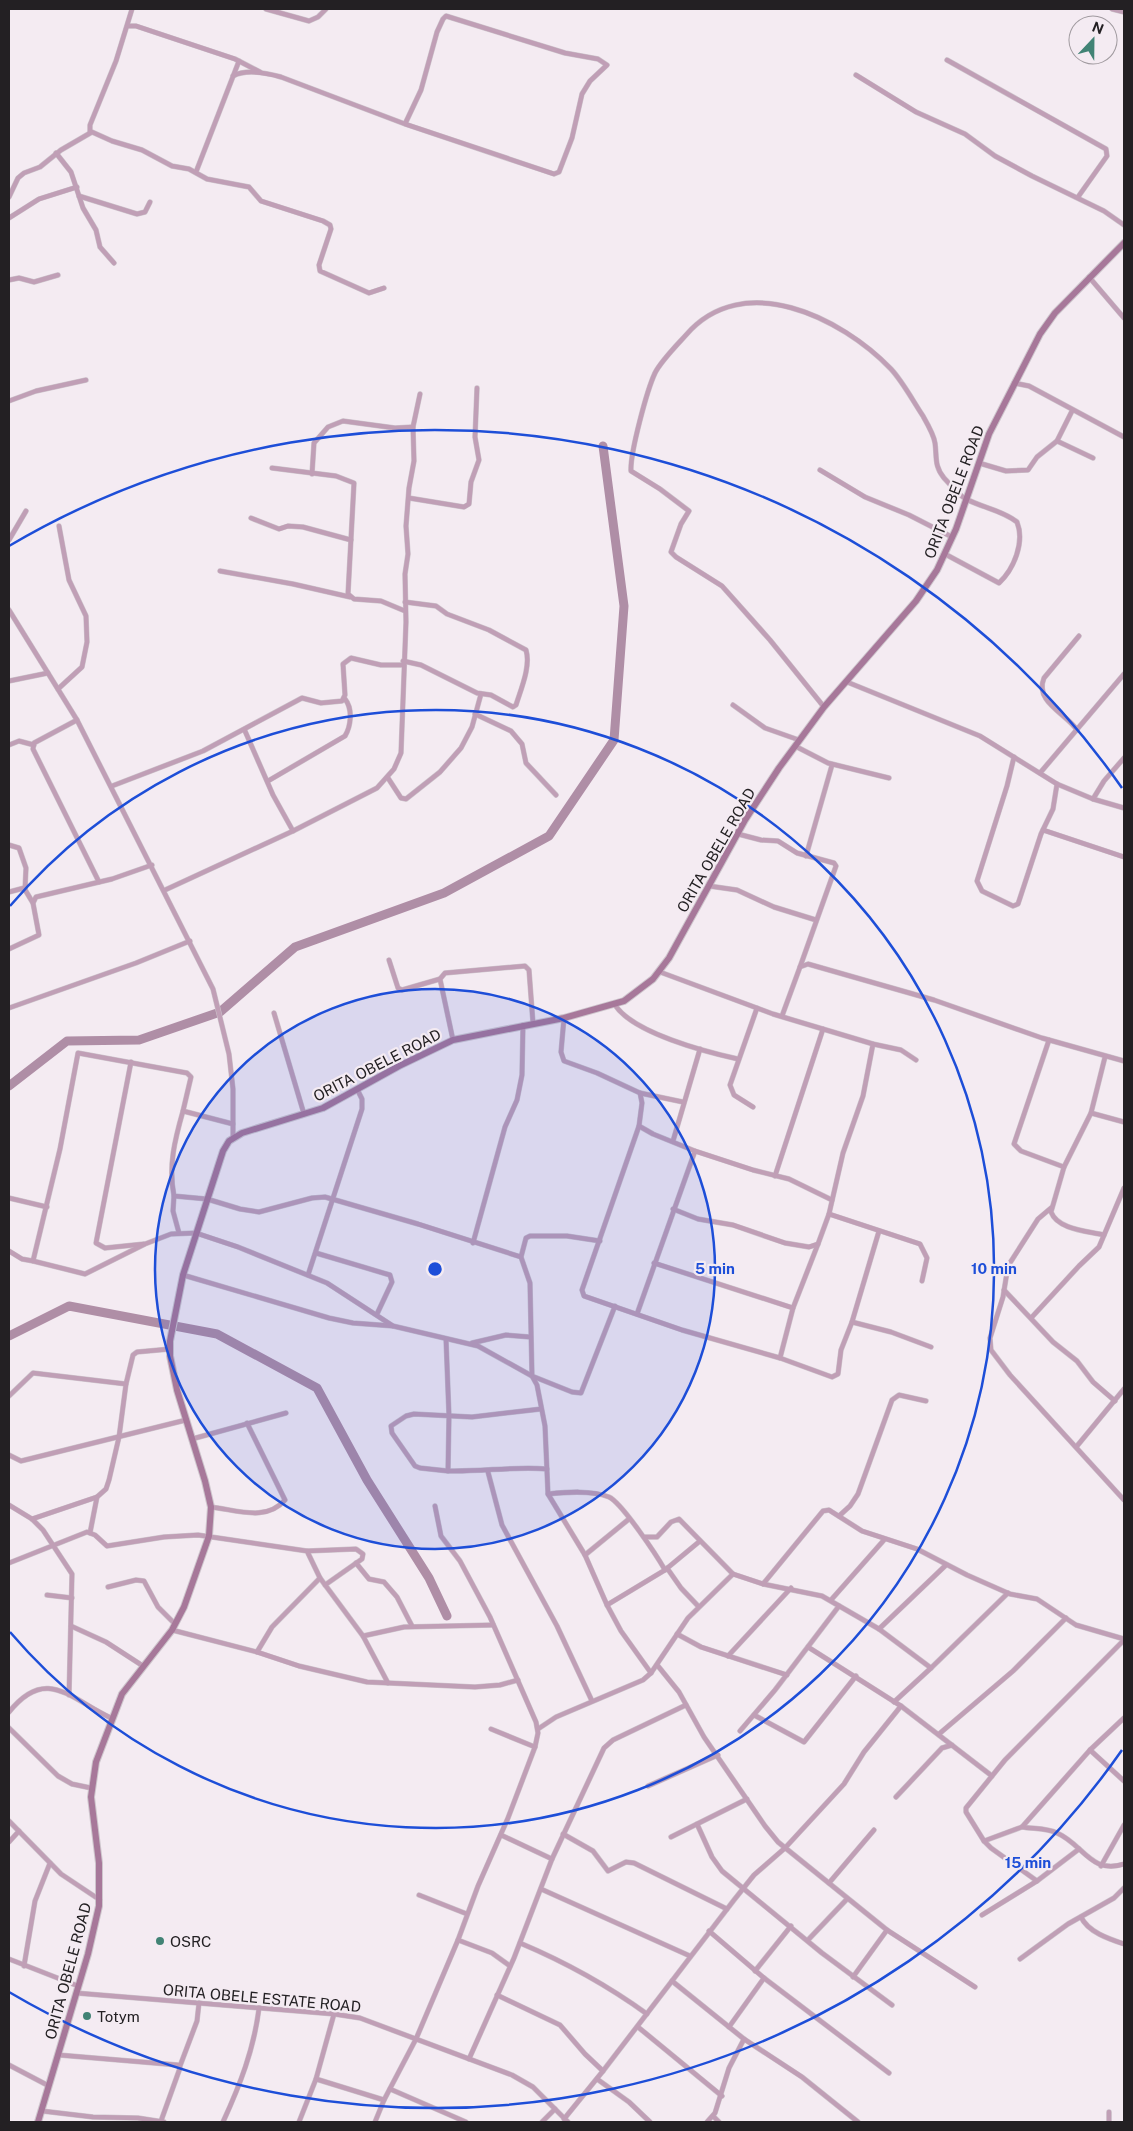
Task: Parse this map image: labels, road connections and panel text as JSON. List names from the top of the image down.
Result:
{
  "streets": {
    "main road": ["ORITA OBELE ROAD"],
    "street": ["ORITA OBELE ESTATE ROAD"]
  },
  "crossings": [
    ["ORITA OBELE ROAD", "ORITA OBELE ESTATE ROAD"]
  ],
  "places": ["OSRC", "Totym"],
  "north": "top",
  "rings": ["5 min", "10 min", "15 min"]
}
